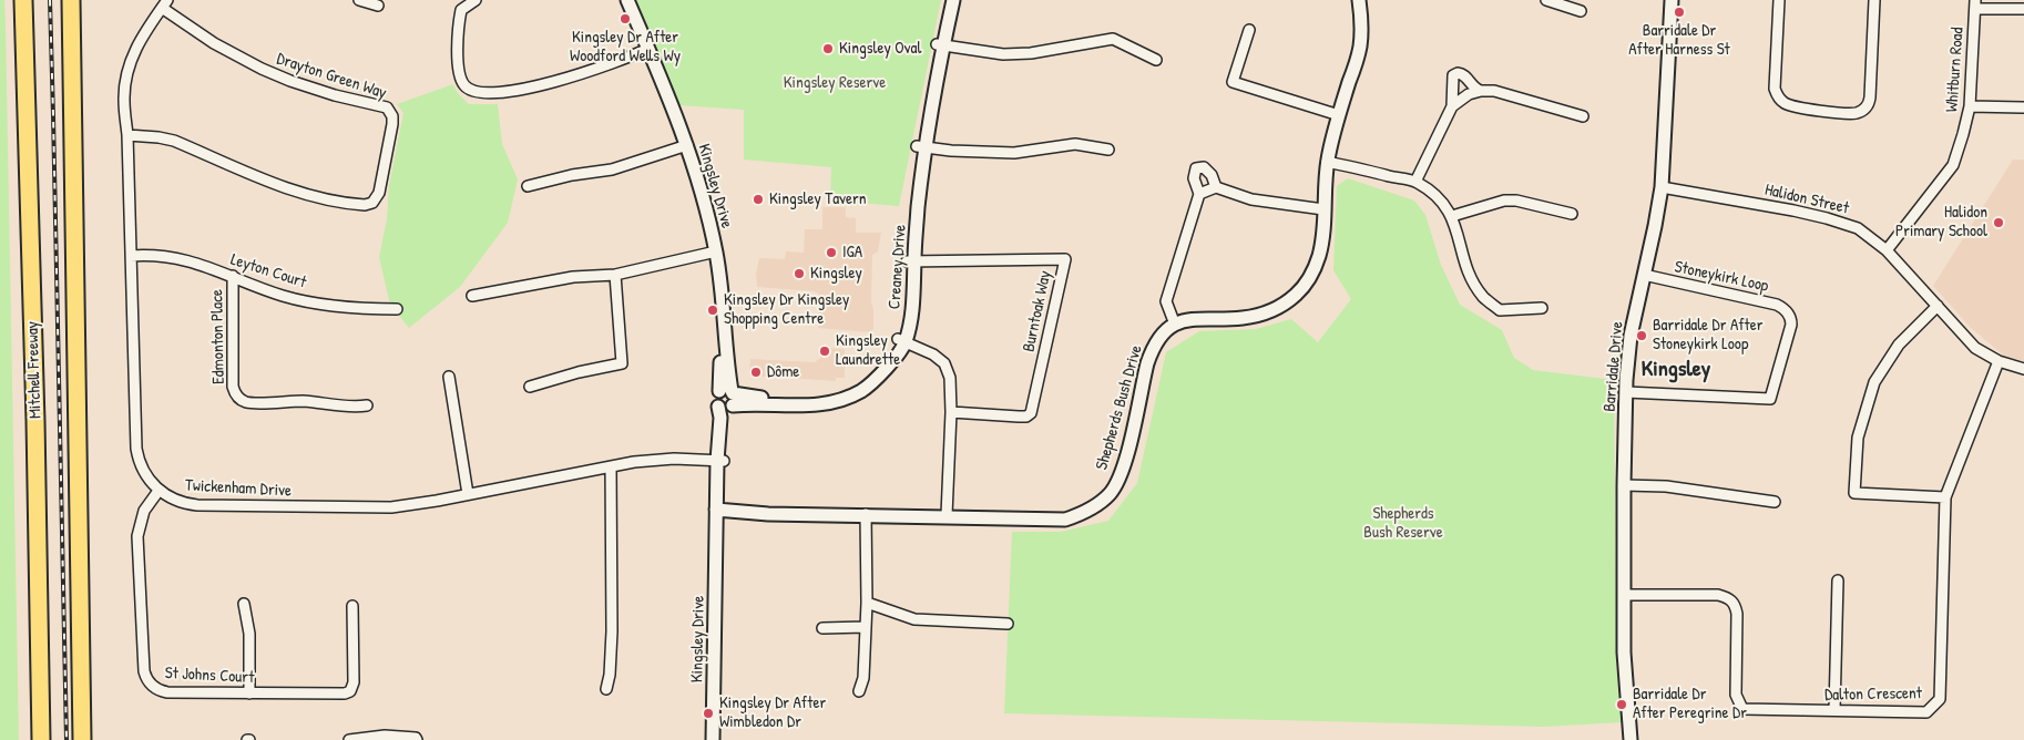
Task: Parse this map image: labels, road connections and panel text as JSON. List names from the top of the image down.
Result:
{
  "streets": {
    "highway": ["Mitchell Freeway"],
    "street": [
      "Whitburn Road",
      "Drayton Green Way",
      "Kingsley Drive",
      "Halidon Street",
      "Creaney Drive",
      "Leyton Court",
      "Stoneykirk Loop",
      "Burntoak Way",
      "Edmonton Place",
      "Barridale Drive",
      "Shepherds Bush Drive",
      "Twickenham Drive",
      "St Johns Court",
      "Dalton Crescent"
    ]
  },
  "crossings": [
    ["Whitburn Road", "Halidon Street"],
    ["Drayton Green Way", "Twickenham Drive"],
    ["Kingsley Drive", "Creaney Drive"],
    ["Kingsley Drive", "Shepherds Bush Drive"],
    ["Kingsley Drive", "Twickenham Drive"],
    ["Halidon Street", "Barridale Drive"],
    ["Halidon Street", "Dalton Crescent"],
    ["Creaney Drive", "Burntoak Way"],
    ["Leyton Court", "Edmonton Place"],
    ["Leyton Court", "Twickenham Drive"],
    ["Stoneykirk Loop", "Barridale Drive"],
    ["Barridale Drive", "Dalton Crescent"],
    ["Twickenham Drive", "St Johns Court"]
  ],
  "districts": ["Kingsley"],
  "parks": ["Kingsley Reserve", "Shepherds Bush Reserve"],
  "places": [
    "Barridale Dr After Harness St",
    "Kingsley Dr After Woodford Wells Wy",
    "Kingsley Oval",
    "Kingsley Tavern",
    "Halidon Primary School",
    "IGA",
    "Kingsley",
    "Kingsley Dr Kingsley Shopping Centre",
    "Barridale Dr After Stoneykirk Loop",
    "Kingsley Laundrette",
    "Dôme",
    "Barridale Dr After Peregrine Dr",
    "Kingsley Dr After Wimbledon Dr"
  ]
}
